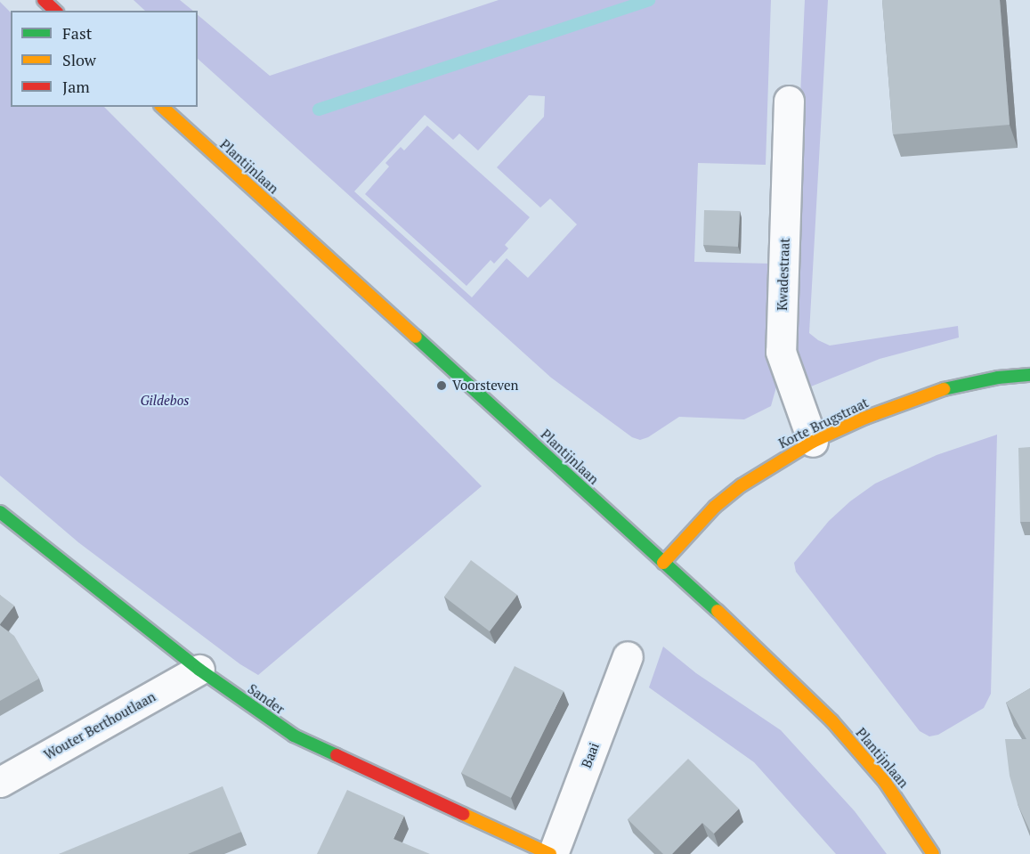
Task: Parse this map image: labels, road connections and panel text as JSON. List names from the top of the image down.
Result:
{
  "streets": {
    "main road": ["Plantijnlaan", "Korte Brugstraat", "Sander"],
    "street": ["Kwadestraat", "Wouter Berthoutlaan", "Baai"]
  },
  "crossings": [
    ["Plantijnlaan", "Korte Brugstraat"],
    ["Kwadestraat", "Korte Brugstraat"],
    ["Sander", "Wouter Berthoutlaan"],
    ["Sander", "Baai"]
  ],
  "parks": ["Gildebos"],
  "places": ["Voorsteven"],
  "legend": ["Fast", "Slow", "Jam"]
}
